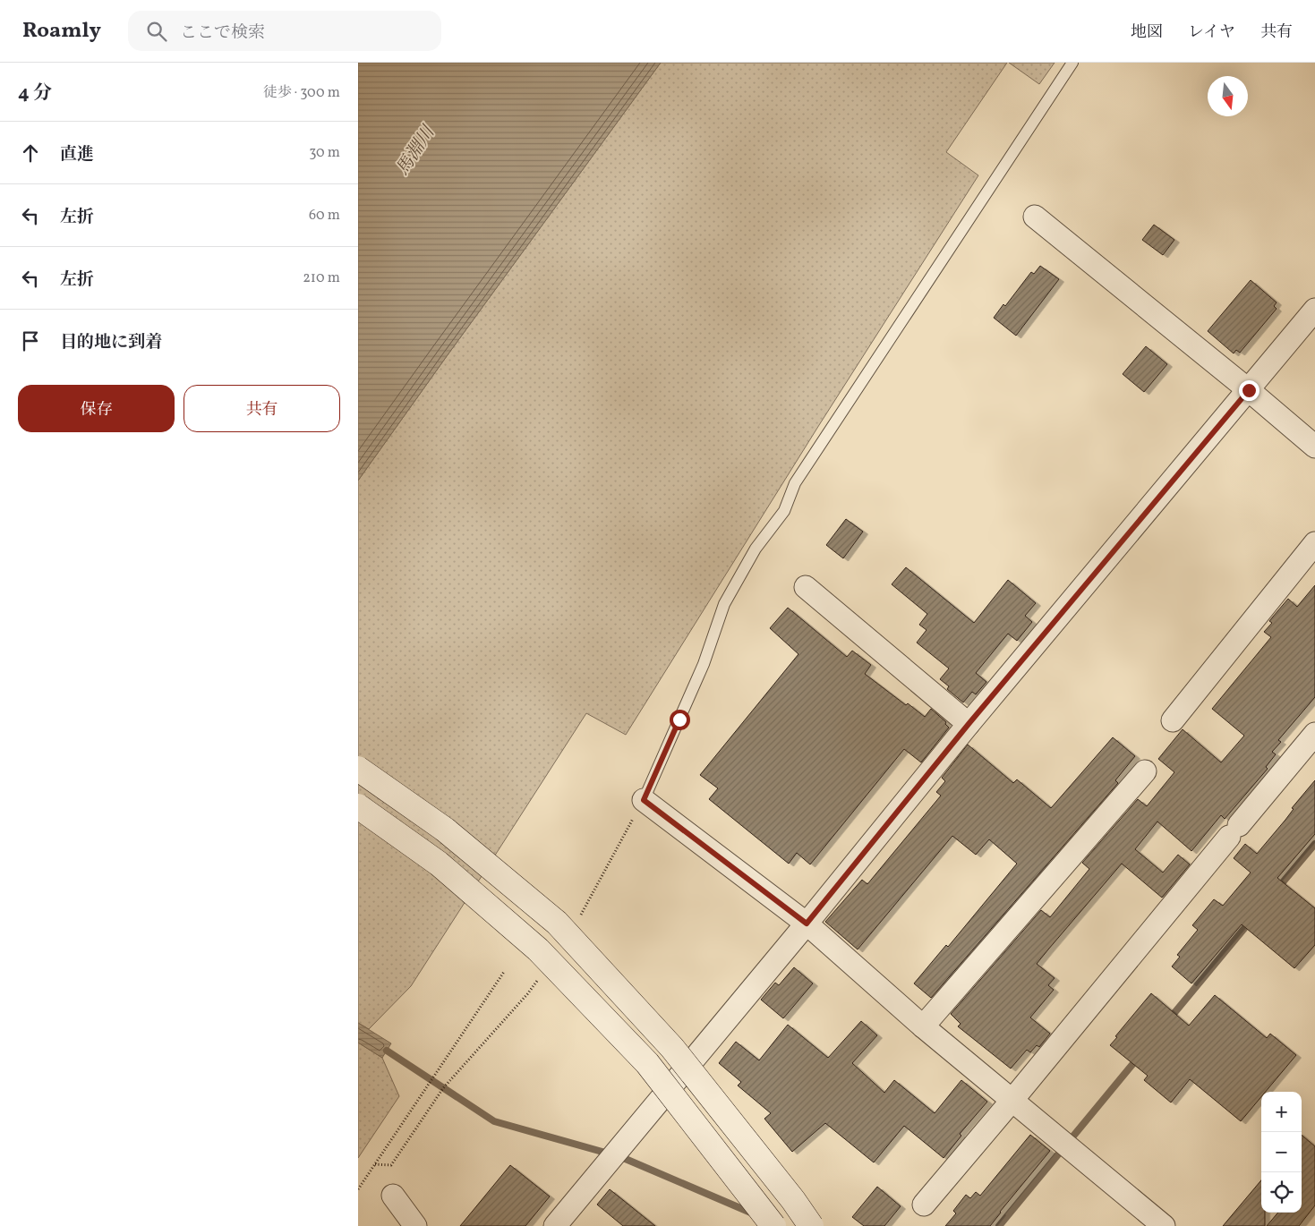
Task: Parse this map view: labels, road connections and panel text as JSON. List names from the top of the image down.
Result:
{
  "water": ["馬淵川"],
  "north": "bottom",
  "page": {
    "header": "Roamly",
    "search": "ここで検索",
    "nav": ["地図", "レイヤ", "共有"],
    "heading": ["4 分", "徒歩 · 300 m"],
    "list": [
      ["直進", "30 m"],
      ["左折", "60 m"],
      ["左折", "210 m"],
      "目的地に到着"
    ],
    "buttons": ["保存", "共有"],
    "map_buttons": ["+", "−"]
  }
}
